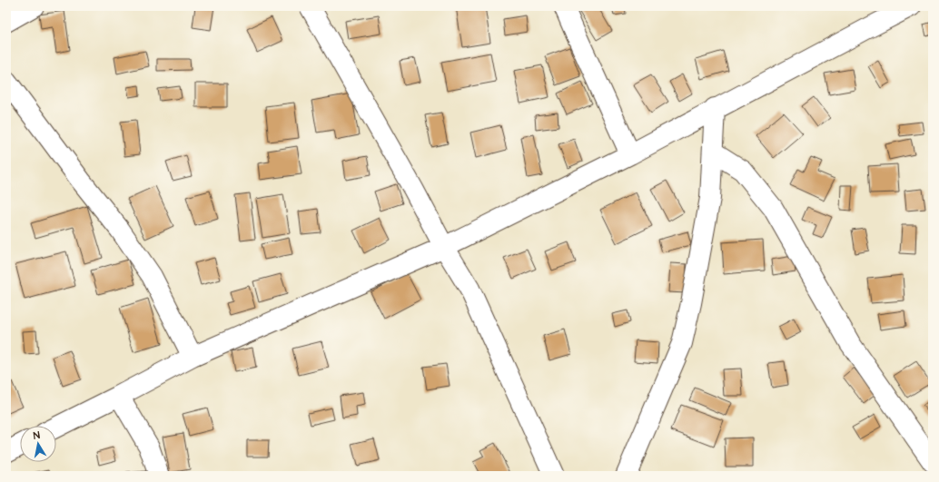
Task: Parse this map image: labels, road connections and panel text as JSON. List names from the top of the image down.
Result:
{
  "north": "top"
}
